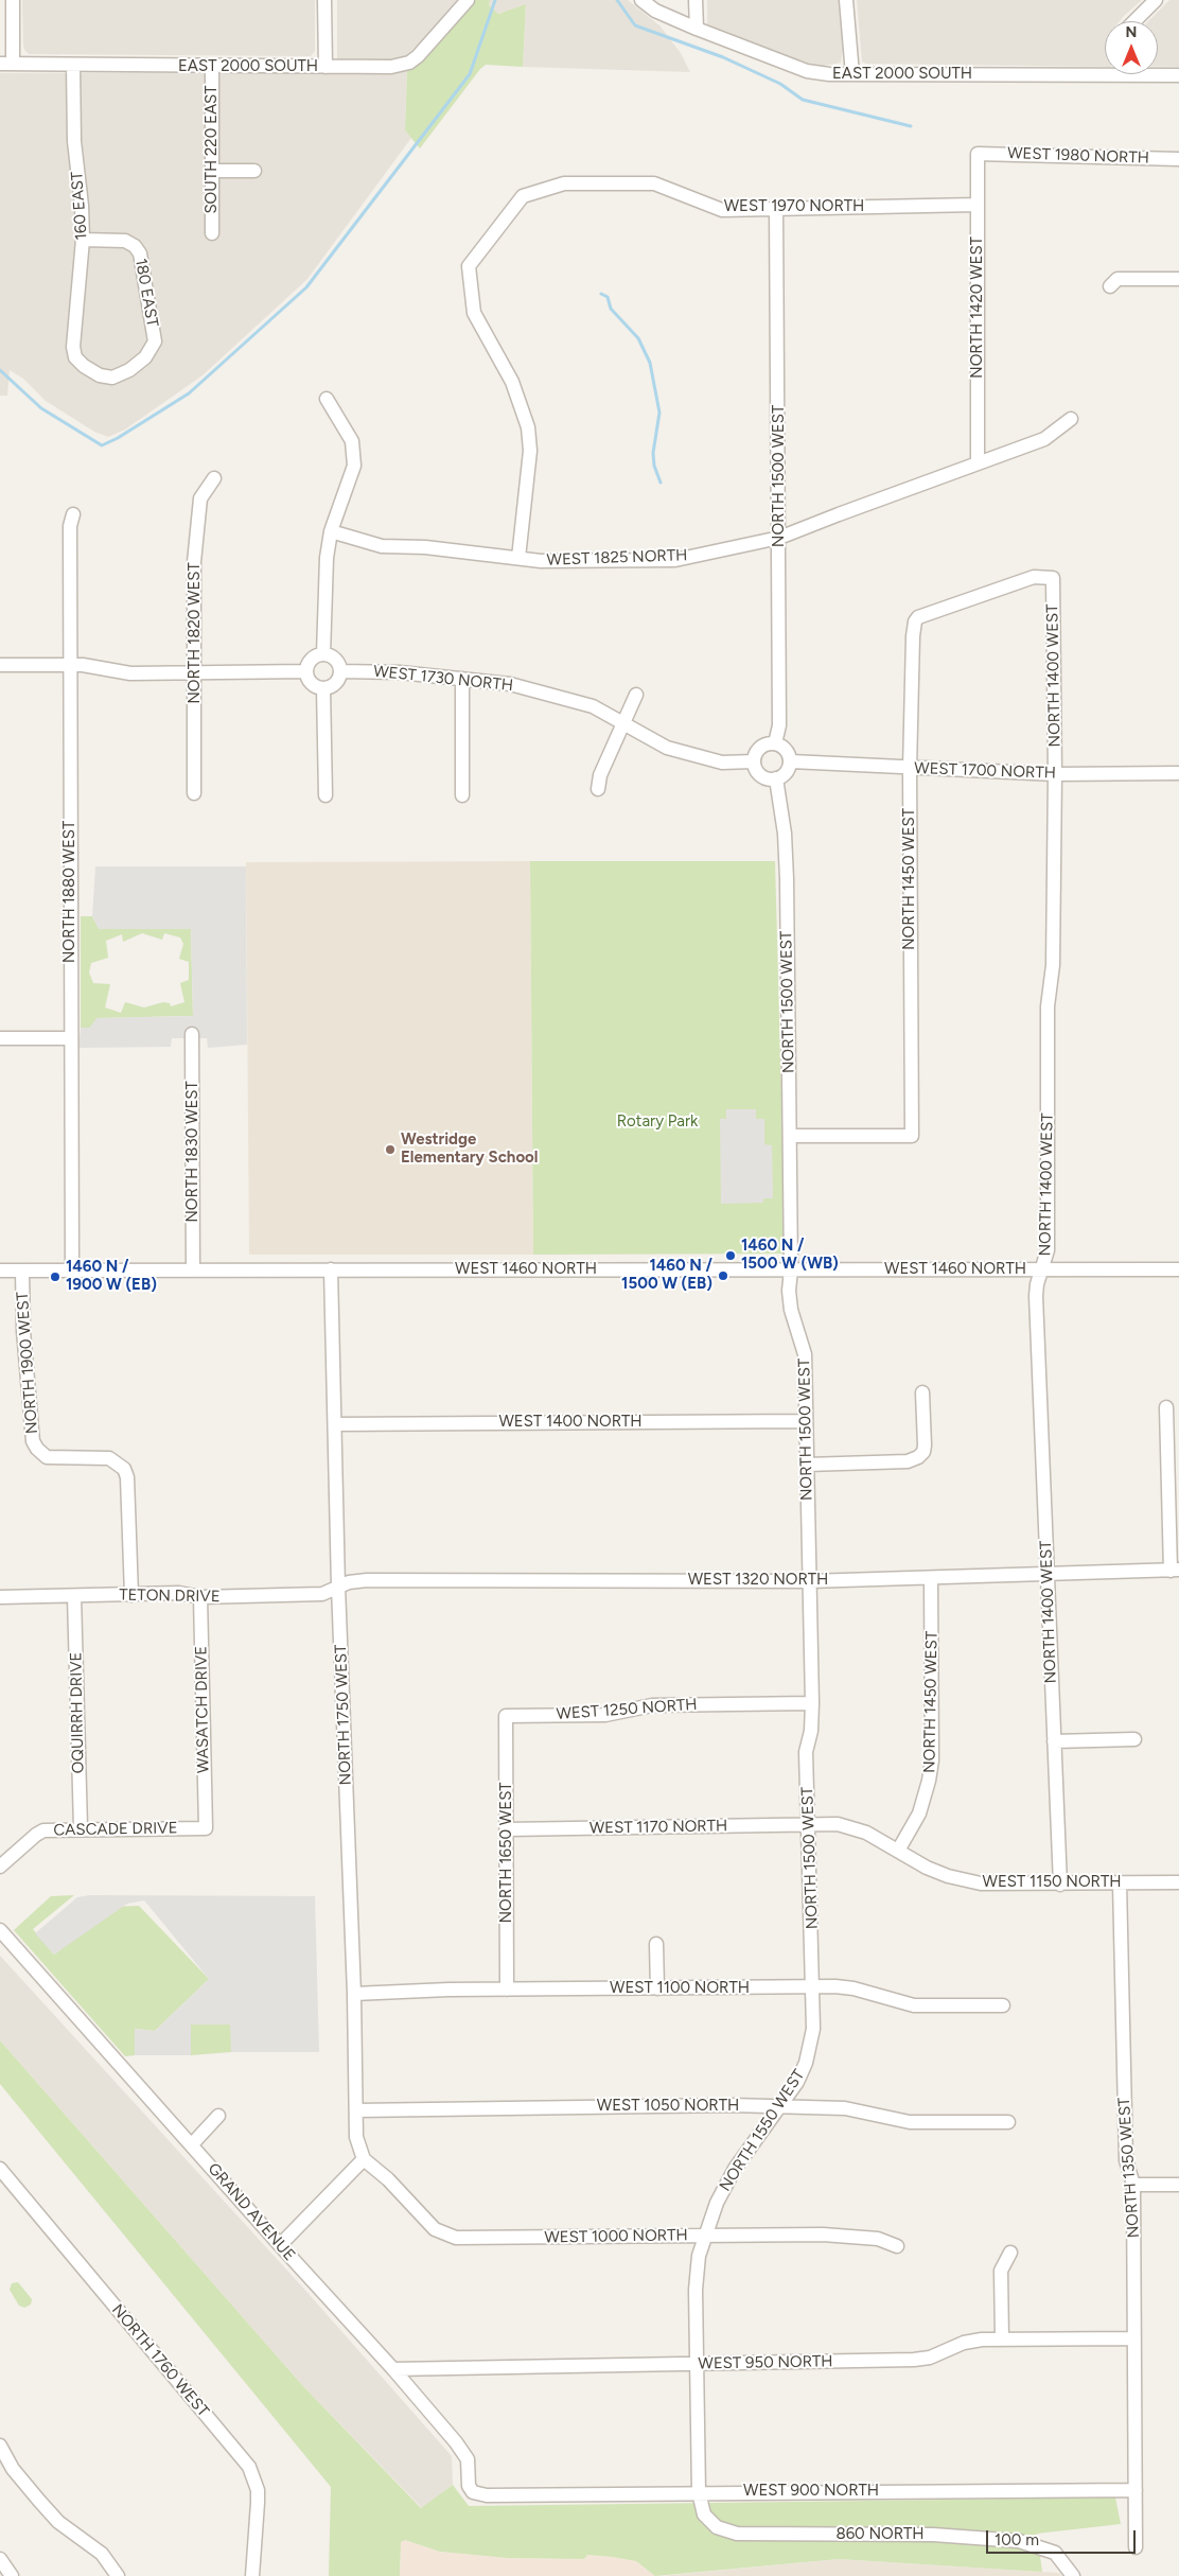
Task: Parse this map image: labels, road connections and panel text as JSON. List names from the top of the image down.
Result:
{
  "streets": {
    "street": [
      "EAST 2000 SOUTH",
      "SOUTH 220 EAST",
      "WEST 1980 NORTH",
      "160 EAST",
      "WEST 1970 NORTH",
      "180 EAST",
      "NORTH 1420 WEST",
      "NORTH 1500 WEST",
      "WEST 1825 NORTH",
      "NORTH 1820 WEST",
      "NORTH 1400 WEST",
      "WEST 1730 NORTH",
      "WEST 1700 NORTH",
      "NORTH 1450 WEST",
      "NORTH 1880 WEST",
      "NORTH 1830 WEST",
      "WEST 1460 NORTH",
      "NORTH 1900 WEST",
      "WEST 1400 NORTH",
      "WEST 1320 NORTH",
      "TETON DRIVE",
      "WASATCH DRIVE",
      "WEST 1250 NORTH",
      "OQUIRRH DRIVE",
      "NORTH 1750 WEST",
      "WEST 1170 NORTH",
      "CASCADE DRIVE",
      "NORTH 1650 WEST",
      "WEST 1150 NORTH",
      "WEST 1100 NORTH",
      "WEST 1050 NORTH",
      "NORTH 1550 WEST",
      "NORTH 1350 WEST",
      "GRAND AVENUE",
      "WEST 1000 NORTH",
      "NORTH 1760 WEST",
      "WEST 950 NORTH",
      "WEST 900 NORTH",
      "860 NORTH"
    ]
  },
  "crossings": [
    ["EAST 2000 SOUTH", "SOUTH 220 EAST"],
    ["EAST 2000 SOUTH", "160 EAST"],
    ["WEST 1980 NORTH", "NORTH 1420 WEST"],
    ["160 EAST", "180 EAST"],
    ["WEST 1970 NORTH", "NORTH 1420 WEST"],
    ["WEST 1970 NORTH", "NORTH 1500 WEST"],
    ["WEST 1970 NORTH", "WEST 1825 NORTH"],
    ["NORTH 1420 WEST", "WEST 1825 NORTH"],
    ["NORTH 1500 WEST", "WEST 1825 NORTH"],
    ["NORTH 1500 WEST", "WEST 1730 NORTH"],
    ["NORTH 1500 WEST", "WEST 1700 NORTH"],
    ["NORTH 1500 WEST", "NORTH 1450 WEST"],
    ["NORTH 1500 WEST", "WEST 1460 NORTH"],
    ["NORTH 1500 WEST", "WEST 1400 NORTH"],
    ["NORTH 1500 WEST", "WEST 1320 NORTH"],
    ["NORTH 1500 WEST", "WEST 1250 NORTH"],
    ["NORTH 1500 WEST", "WEST 1170 NORTH"],
    ["NORTH 1500 WEST", "WEST 1150 NORTH"],
    ["NORTH 1500 WEST", "WEST 1100 NORTH"],
    ["NORTH 1500 WEST", "NORTH 1550 WEST"],
    ["NORTH 1400 WEST", "WEST 1700 NORTH"],
    ["NORTH 1400 WEST", "NORTH 1450 WEST"],
    ["NORTH 1400 WEST", "WEST 1460 NORTH"],
    ["NORTH 1400 WEST", "WEST 1320 NORTH"],
    ["NORTH 1400 WEST", "WEST 1150 NORTH"],
    ["WEST 1730 NORTH", "WEST 1700 NORTH"],
    ["WEST 1700 NORTH", "NORTH 1450 WEST"],
    ["NORTH 1450 WEST", "WEST 1320 NORTH"],
    ["NORTH 1450 WEST", "WEST 1150 NORTH"],
    ["NORTH 1880 WEST", "WEST 1460 NORTH"],
    ["NORTH 1830 WEST", "WEST 1460 NORTH"],
    ["WEST 1460 NORTH", "NORTH 1900 WEST"],
    ["WEST 1460 NORTH", "NORTH 1750 WEST"],
    ["NORTH 1900 WEST", "TETON DRIVE"],
    ["WEST 1400 NORTH", "NORTH 1750 WEST"],
    ["WEST 1320 NORTH", "TETON DRIVE"],
    ["WEST 1320 NORTH", "NORTH 1750 WEST"],
    ["TETON DRIVE", "WASATCH DRIVE"],
    ["TETON DRIVE", "OQUIRRH DRIVE"],
    ["TETON DRIVE", "NORTH 1750 WEST"],
    ["WASATCH DRIVE", "CASCADE DRIVE"],
    ["WEST 1250 NORTH", "NORTH 1650 WEST"],
    ["OQUIRRH DRIVE", "CASCADE DRIVE"],
    ["NORTH 1750 WEST", "WEST 1100 NORTH"],
    ["NORTH 1750 WEST", "WEST 1050 NORTH"],
    ["NORTH 1750 WEST", "WEST 1000 NORTH"],
    ["WEST 1170 NORTH", "NORTH 1650 WEST"],
    ["WEST 1170 NORTH", "WEST 1150 NORTH"],
    ["NORTH 1650 WEST", "WEST 1100 NORTH"],
    ["WEST 1150 NORTH", "NORTH 1350 WEST"],
    ["WEST 1100 NORTH", "NORTH 1550 WEST"],
    ["WEST 1050 NORTH", "NORTH 1550 WEST"],
    ["NORTH 1550 WEST", "WEST 1000 NORTH"],
    ["NORTH 1550 WEST", "WEST 950 NORTH"],
    ["NORTH 1550 WEST", "WEST 900 NORTH"],
    ["NORTH 1550 WEST", "860 NORTH"],
    ["NORTH 1350 WEST", "WEST 950 NORTH"],
    ["NORTH 1350 WEST", "WEST 900 NORTH"],
    ["GRAND AVENUE", "WEST 950 NORTH"],
    ["GRAND AVENUE", "WEST 900 NORTH"],
    ["WEST 900 NORTH", "860 NORTH"]
  ],
  "parks": ["Rotary Park"],
  "places": [
    "Westridge Elementary School",
    "1460 N / 1500 W (WB)",
    "1460 N / 1500 W (EB)",
    "1460 N / 1900 W (EB)"
  ],
  "scale_bar": "100 m",
  "north": "top"
}
